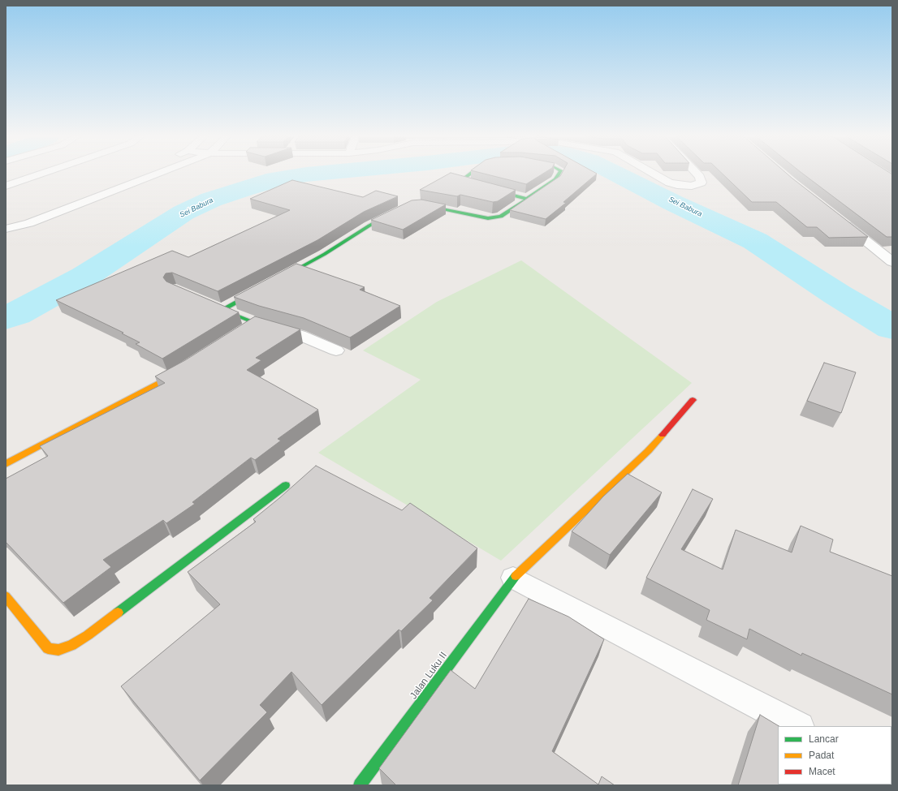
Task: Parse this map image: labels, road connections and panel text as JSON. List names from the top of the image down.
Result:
{
  "streets": {
    "street": ["Jalan Luku II"]
  },
  "water": ["Sei Babura"],
  "legend": ["Lancar", "Padat", "Macet"]
}
